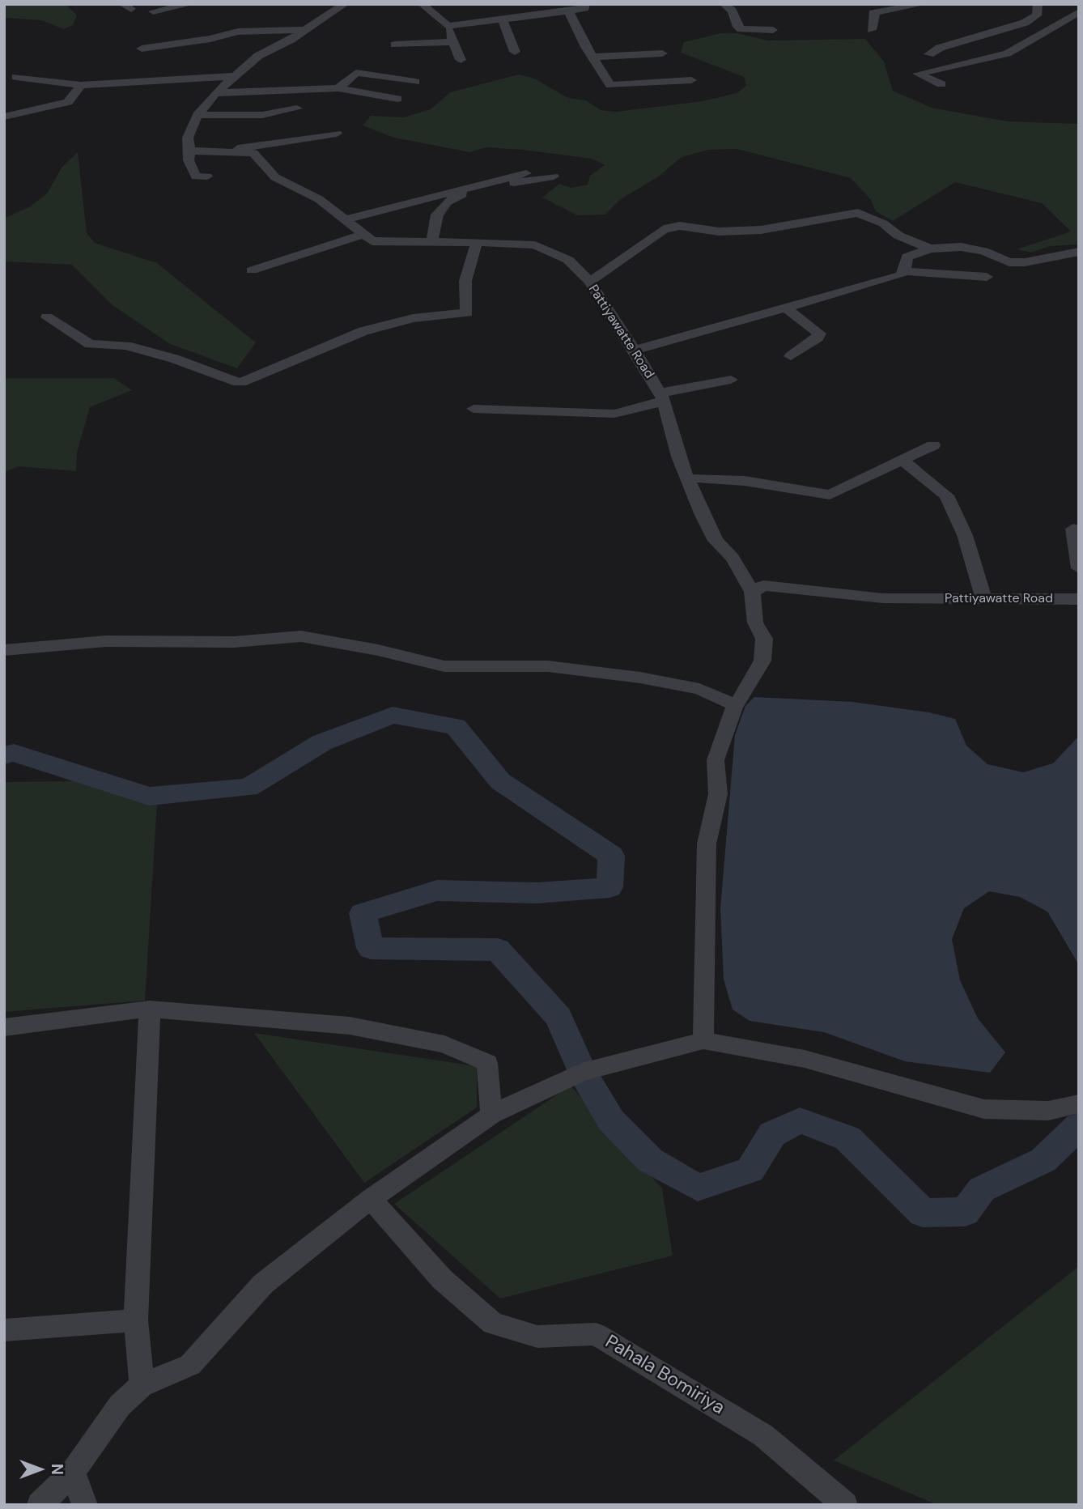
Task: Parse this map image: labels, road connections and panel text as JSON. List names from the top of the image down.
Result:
{
  "streets": {
    "street": ["Pattiyawatte Road", "Pahala Bomiriya"]
  },
  "north": "right"
}
